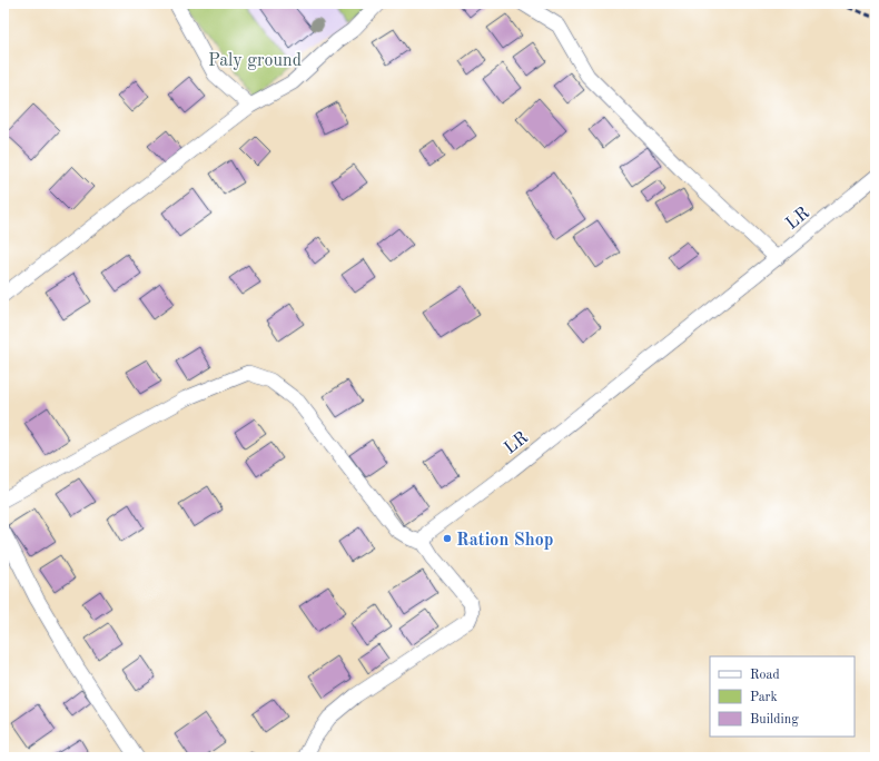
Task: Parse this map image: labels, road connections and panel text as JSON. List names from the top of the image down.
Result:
{
  "streets": {
    "street": ["LR"]
  },
  "parks": ["Paly ground"],
  "places": ["Ration Shop"],
  "legend": ["Road", "Park", "Building"]
}
